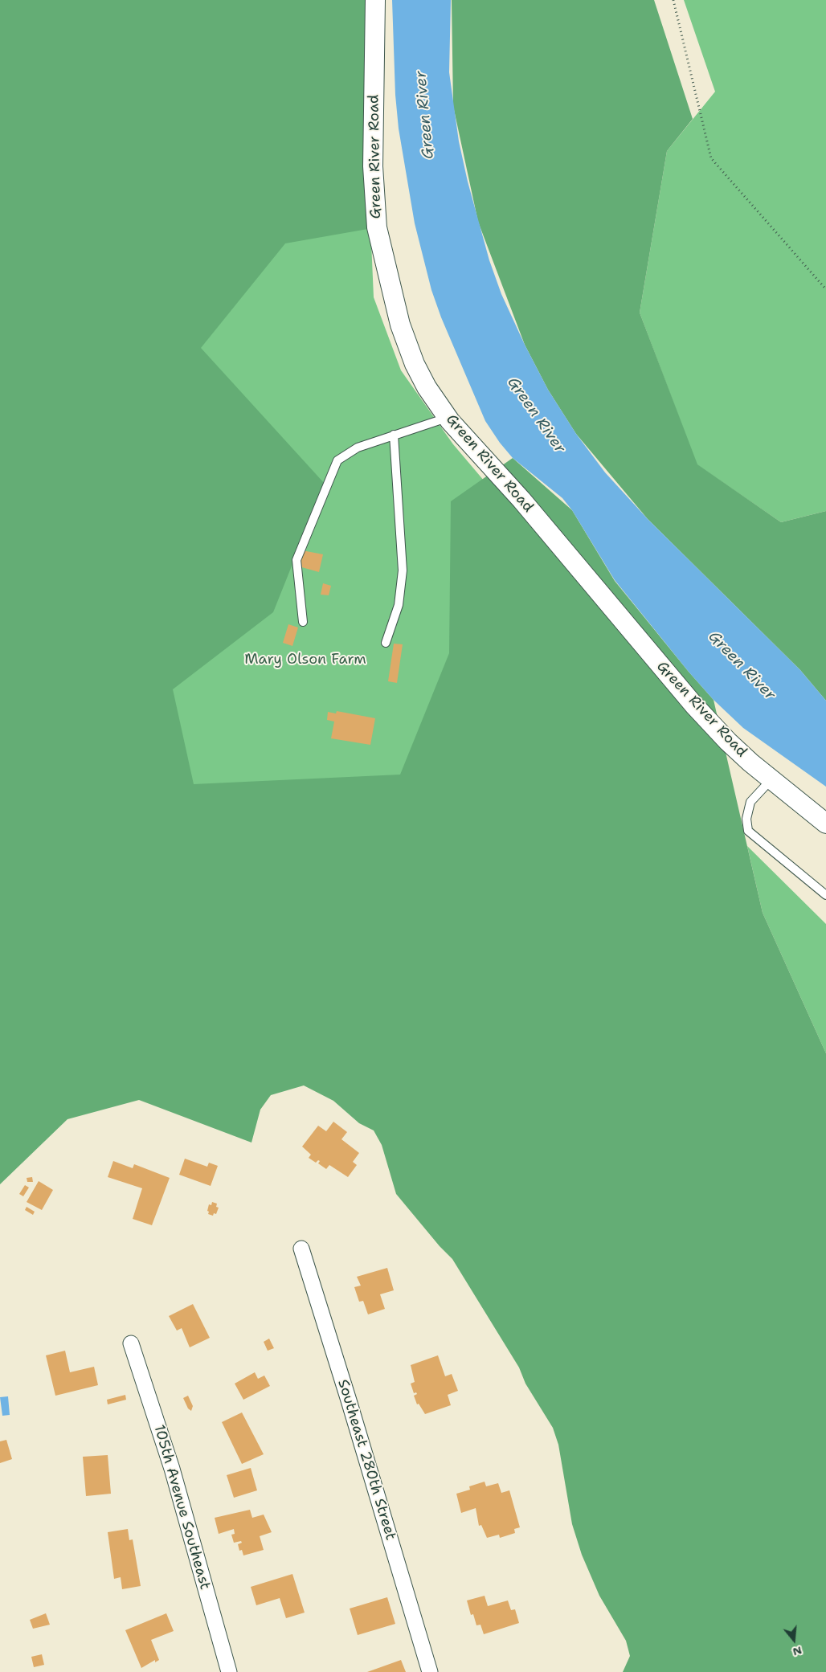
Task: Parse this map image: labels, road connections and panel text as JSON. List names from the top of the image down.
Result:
{
  "streets": {
    "street": ["Green River Road", "Southeast 280th Street", "105th Avenue Southeast"]
  },
  "water": ["Green River"],
  "parks": ["Mary Olson Farm"],
  "north": "bottom"
}
